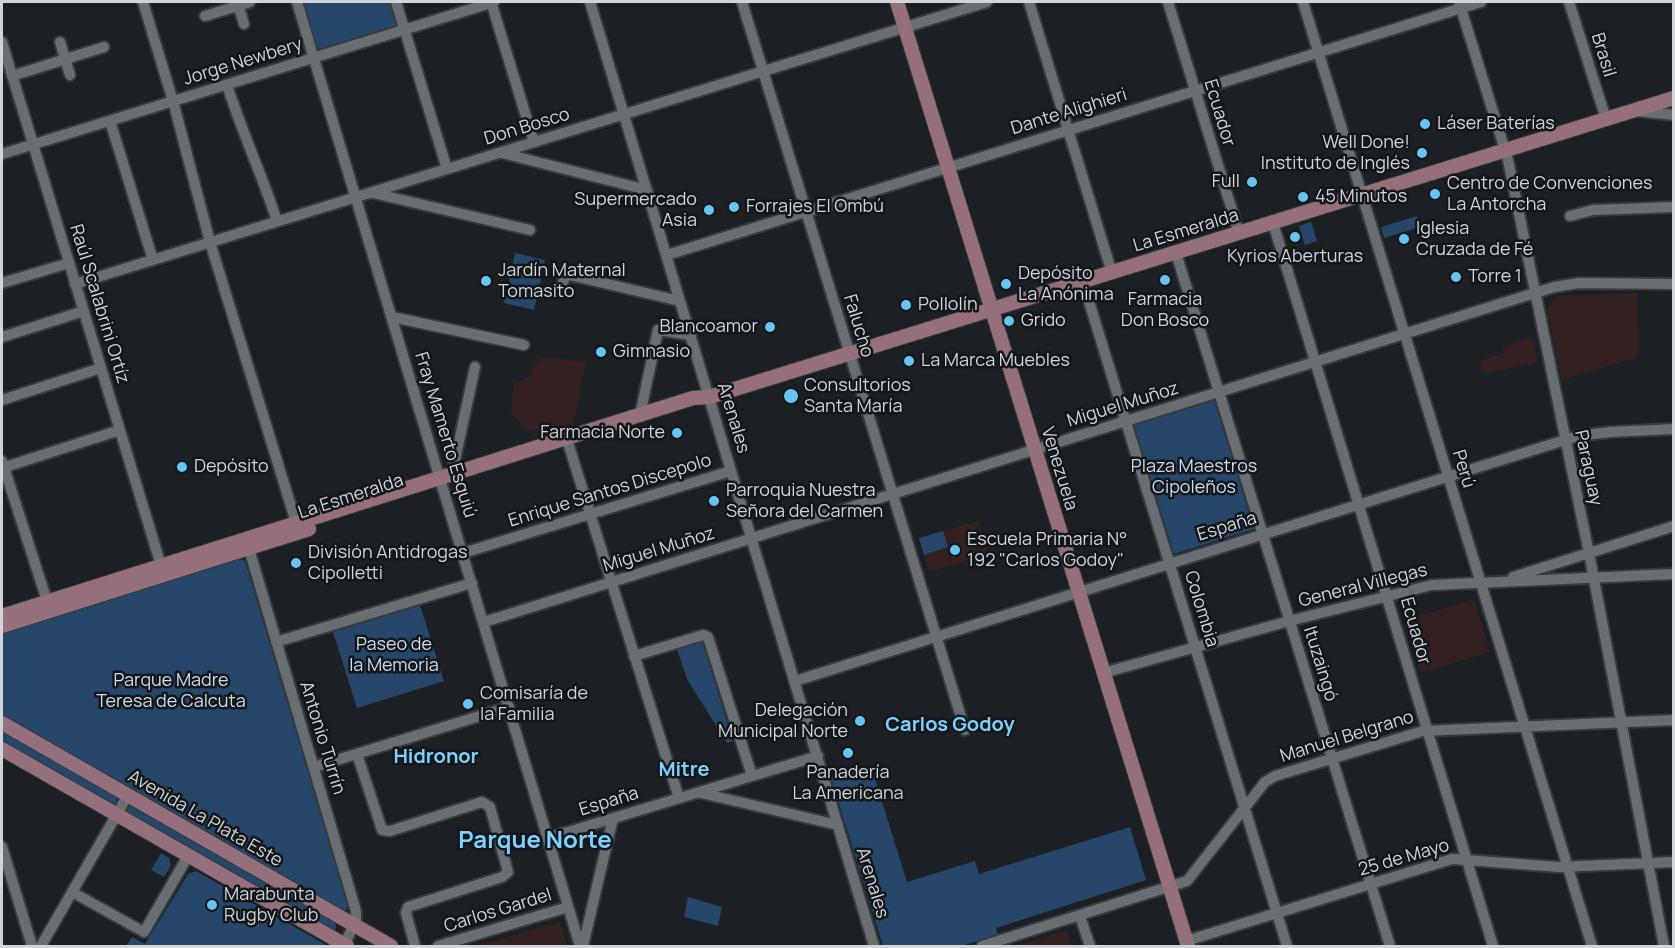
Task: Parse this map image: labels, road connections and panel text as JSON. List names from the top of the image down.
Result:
{
  "streets": {
    "main road": ["La Esmeralda", "Venezuela", "Avenida La Plata Este"],
    "street": [
      "Brasil",
      "Jorge Newbery",
      "Dante Alighieri",
      "Ecuador",
      "Don Bosco",
      "Raúl Scalabrini Ortíz",
      "Falucho",
      "Miguel Muñoz",
      "Arenales",
      "Fray Mamerto Esquiú",
      "Paraguay",
      "Perú",
      "Enrique Santos Discepolo",
      "España",
      "General Villegas",
      "Colombia",
      "Ituzaingó",
      "Manuel Belgrano",
      "Antonio Turrín",
      "25 de Mayo",
      "Carlos Gardel"
    ]
  },
  "crossings": [
    ["Brasil", "La Esmeralda"],
    ["Jorge Newbery", "Raúl Scalabrini Ortíz"],
    ["Jorge Newbery", "Fray Mamerto Esquiú"],
    ["Dante Alighieri", "Ecuador"],
    ["Dante Alighieri", "Falucho"],
    ["Dante Alighieri", "Arenales"],
    ["Dante Alighieri", "Paraguay"],
    ["Dante Alighieri", "Venezuela"],
    ["Dante Alighieri", "Perú"],
    ["Ecuador", "La Esmeralda"],
    ["Ecuador", "Miguel Muñoz"],
    ["Ecuador", "España"],
    ["Ecuador", "General Villegas"],
    ["Ecuador", "Manuel Belgrano"],
    ["Ecuador", "25 de Mayo"],
    ["Don Bosco", "Raúl Scalabrini Ortíz"],
    ["Don Bosco", "Falucho"],
    ["Don Bosco", "Arenales"],
    ["Don Bosco", "Fray Mamerto Esquiú"],
    ["Don Bosco", "Venezuela"],
    ["La Esmeralda", "Raúl Scalabrini Ortíz"],
    ["La Esmeralda", "Falucho"],
    ["La Esmeralda", "Arenales"],
    ["La Esmeralda", "Fray Mamerto Esquiú"],
    ["La Esmeralda", "Paraguay"],
    ["La Esmeralda", "Venezuela"],
    ["La Esmeralda", "Perú"],
    ["La Esmeralda", "Colombia"],
    ["La Esmeralda", "Ituzaingó"],
    ["La Esmeralda", "Antonio Turrín"],
    ["Falucho", "Miguel Muñoz"],
    ["Falucho", "España"],
    ["Miguel Muñoz", "Arenales"],
    ["Miguel Muñoz", "Fray Mamerto Esquiú"],
    ["Miguel Muñoz", "Paraguay"],
    ["Miguel Muñoz", "Venezuela"],
    ["Miguel Muñoz", "Perú"],
    ["Miguel Muñoz", "Colombia"],
    ["Miguel Muñoz", "Ituzaingó"],
    ["Arenales", "Enrique Santos Discepolo"],
    ["Arenales", "España"],
    ["Fray Mamerto Esquiú", "Enrique Santos Discepolo"],
    ["Fray Mamerto Esquiú", "España"],
    ["Fray Mamerto Esquiú", "Carlos Gardel"],
    ["Paraguay", "España"],
    ["Paraguay", "General Villegas"],
    ["Paraguay", "Manuel Belgrano"],
    ["Paraguay", "25 de Mayo"],
    ["Venezuela", "España"],
    ["Venezuela", "General Villegas"],
    ["Venezuela", "Manuel Belgrano"],
    ["Venezuela", "25 de Mayo"],
    ["Perú", "España"],
    ["Perú", "General Villegas"],
    ["Perú", "Manuel Belgrano"],
    ["Perú", "25 de Mayo"],
    ["España", "Colombia"],
    ["España", "Ituzaingó"],
    ["General Villegas", "Colombia"],
    ["General Villegas", "Ituzaingó"],
    ["Colombia", "Manuel Belgrano"],
    ["Colombia", "25 de Mayo"],
    ["Ituzaingó", "Manuel Belgrano"],
    ["Ituzaingó", "25 de Mayo"],
    ["Antonio Turrín", "Avenida La Plata Este"]
  ],
  "districts": [
    "Carlos Godoy",
    "Hidronor",
    "Mitre",
    "Parque Norte"
  ],
  "parks": ["Plaza Maestros Cipoleños", "Paseo de la Memoria", "Parque Madre Teresa de Calcuta"],
  "places": [
    "Láser Baterías",
    "Well Done! Instituto de Inglés",
    "Full",
    "Centro de Convenciones La Antorcha",
    "45 Minutos",
    "Forrajes El Ombú",
    "Supermercado Asia",
    "Kyrios Aberturas",
    "Iglesia Cruzada de Fé",
    "Torre 1",
    "Farmacia Don Bosco",
    "Jardín Maternal Tomasito",
    "Depósito La Anónima",
    "Pollolín",
    "Grido",
    "Blancoamor",
    "Gimnasio",
    "La Marca Muebles",
    "Consultorios Santa María",
    "Farmacia Norte",
    "Depósito",
    "Parroquia Nuestra Señora del Carmen",
    "Escuela Primaria N° 192 \"Carlos Godoy\"",
    "División Antidrogas Cipolletti",
    "Comisaría de la Familia",
    "Delegación Municipal Norte",
    "Panadería La Americana",
    "Marabunta Rugby Club"
  ]
}
